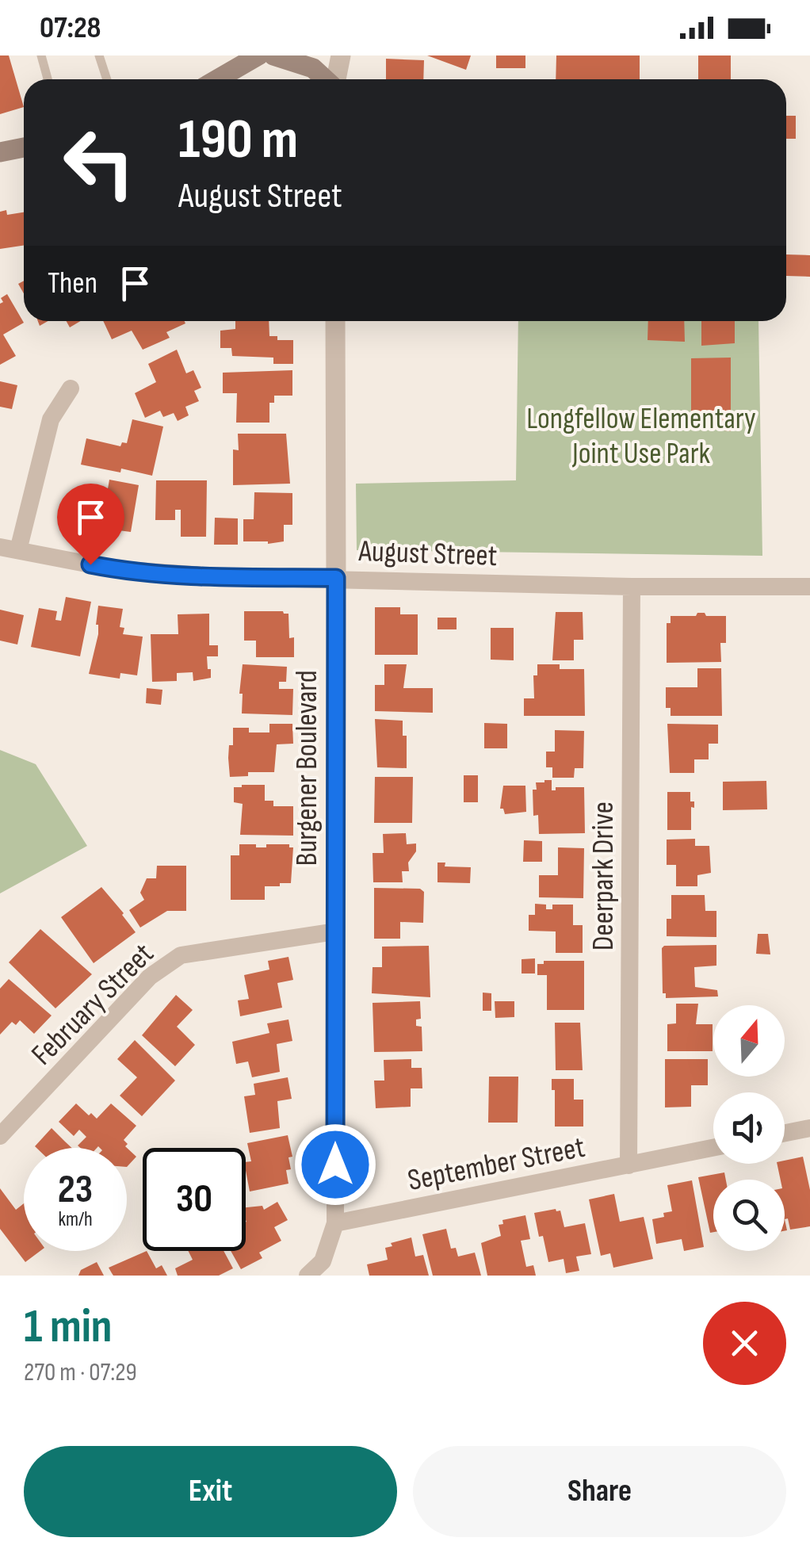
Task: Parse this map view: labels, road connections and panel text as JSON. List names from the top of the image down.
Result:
{
  "streets": {
    "street": [
      "August Street",
      "Burgener Boulevard",
      "Deerpark Drive",
      "February Street",
      "September Street"
    ]
  },
  "crossings": [
    ["August Street", "Burgener Boulevard"],
    ["August Street", "Deerpark Drive"],
    ["Burgener Boulevard", "February Street"],
    ["Burgener Boulevard", "September Street"],
    ["Deerpark Drive", "September Street"]
  ],
  "parks": ["Longfellow Elementary Joint Use Park"],
  "north": "top",
  "page": {
    "status": "07:28",
    "turn": ["190 m", "August Street"],
    "then": "Then",
    "speed": "23 km/h",
    "limit": "30",
    "heading": ["1 min", "270 m · 07:29"],
    "buttons": ["Exit", "Share"]
  }
}
